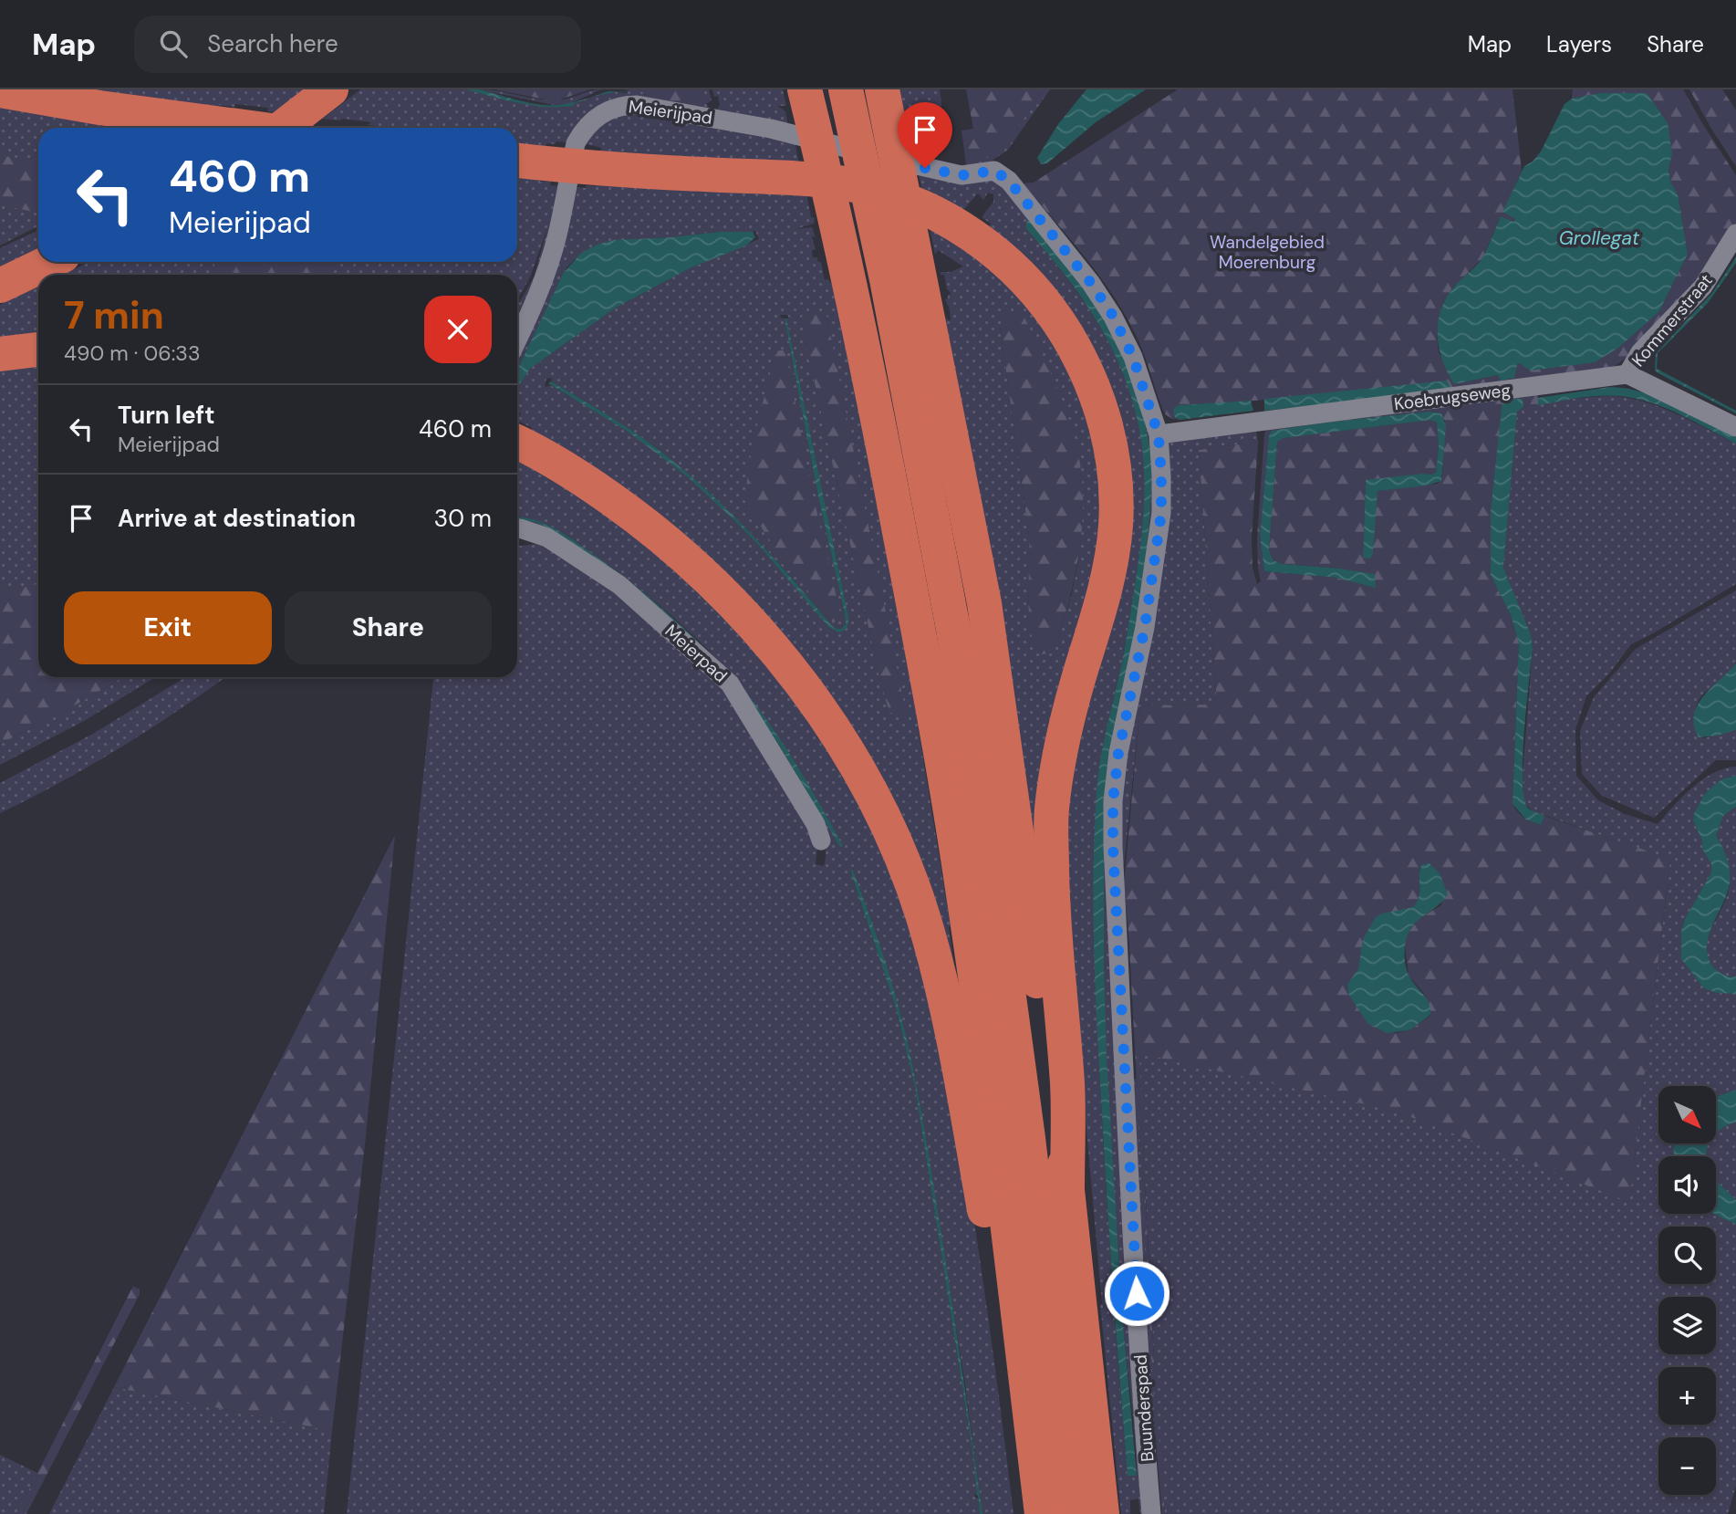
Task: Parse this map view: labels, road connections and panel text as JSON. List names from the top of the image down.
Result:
{
  "streets": {
    "street": [
      "Meierijpad",
      "Kommerstraat",
      "Koebrugseweg",
      "Meierpad",
      "Buunderspad"
    ]
  },
  "crossings": [
    ["Meierijpad", "Buunderspad"],
    ["Kommerstraat", "Koebrugseweg"],
    ["Koebrugseweg", "Buunderspad"]
  ],
  "water": ["Grollegat"],
  "parks": ["Wandelgebied Moerenburg"],
  "north": "bottom right",
  "page": {
    "header": "Map",
    "search": "Search here",
    "nav": ["Map", "Layers", "Share"],
    "turn": ["460 m", "Meierijpad"],
    "heading": ["7 min", "490 m · 06:33"],
    "list": [
      {
        "name": "Turn left",
        "note": "Meierijpad",
        "value": "460 m"
      },
      {
        "name": "Arrive at destination",
        "value": "30 m"
      }
    ],
    "buttons": ["Exit", "Share"],
    "map_buttons": ["+", "−"]
  }
}
